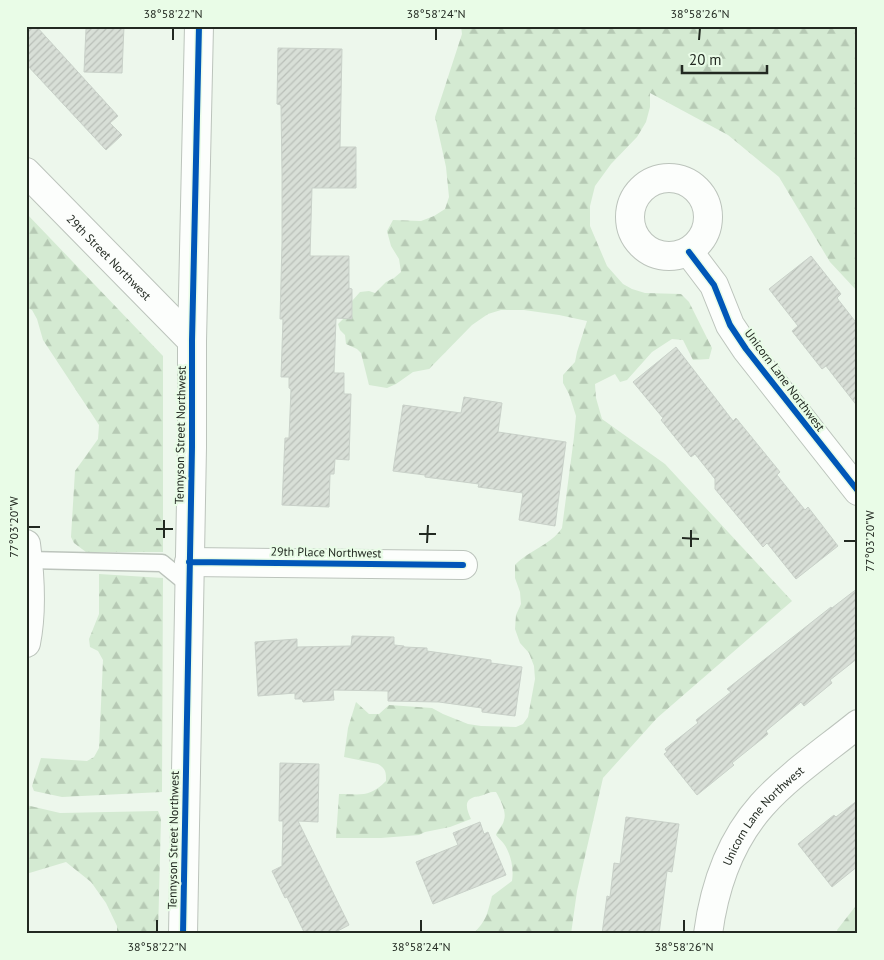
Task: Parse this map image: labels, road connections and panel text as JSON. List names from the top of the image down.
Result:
{
  "streets": {
    "street": [
      "29th Street Northwest",
      "Unicorn Lane Northwest",
      "Tennyson Street Northwest",
      "29th Place Northwest"
    ]
  },
  "crossings": [
    ["29th Street Northwest", "Tennyson Street Northwest"],
    ["Tennyson Street Northwest", "29th Place Northwest"]
  ],
  "scale_bar": "20 m",
  "coordinates": [
    "38°58'22\"N",
    "38°58'24\"N",
    "38°58'26\"N",
    "77°03'20\"W"
  ]
}
